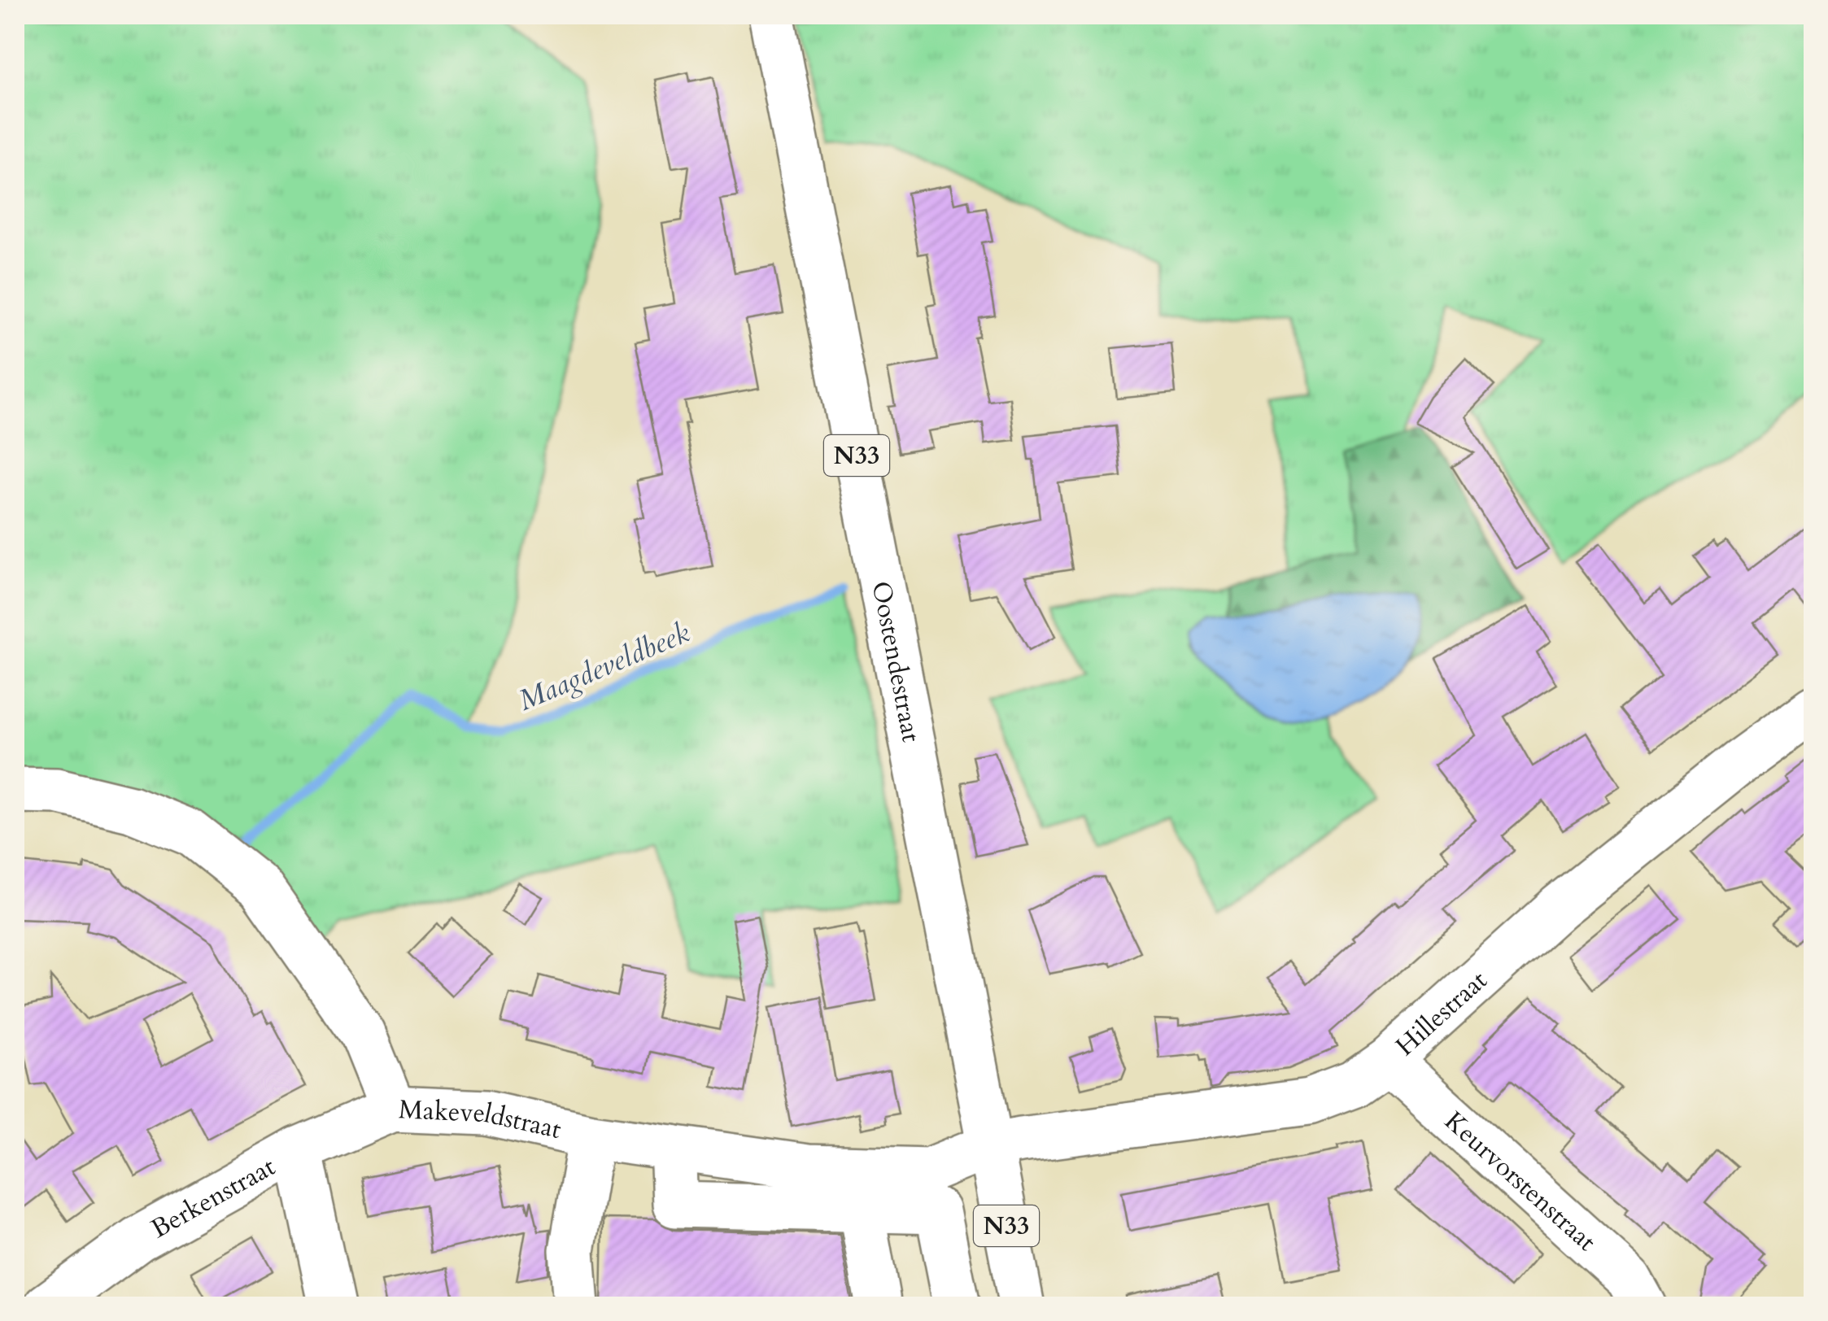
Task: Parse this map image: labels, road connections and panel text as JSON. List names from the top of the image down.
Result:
{
  "streets": {
    "street": [
      "N33",
      "Oostendestraat",
      "Hillestraat",
      "Makeveldstraat",
      "Keurvorstenstraat",
      "Berkenstraat"
    ]
  },
  "crossings": [
    ["Oostendestraat", "Hillestraat"],
    ["Oostendestraat", "Makeveldstraat"],
    ["Hillestraat", "Makeveldstraat"],
    ["Hillestraat", "Keurvorstenstraat"],
    ["Makeveldstraat", "Berkenstraat"]
  ],
  "water": ["Maagdeveldbeek"]
}
